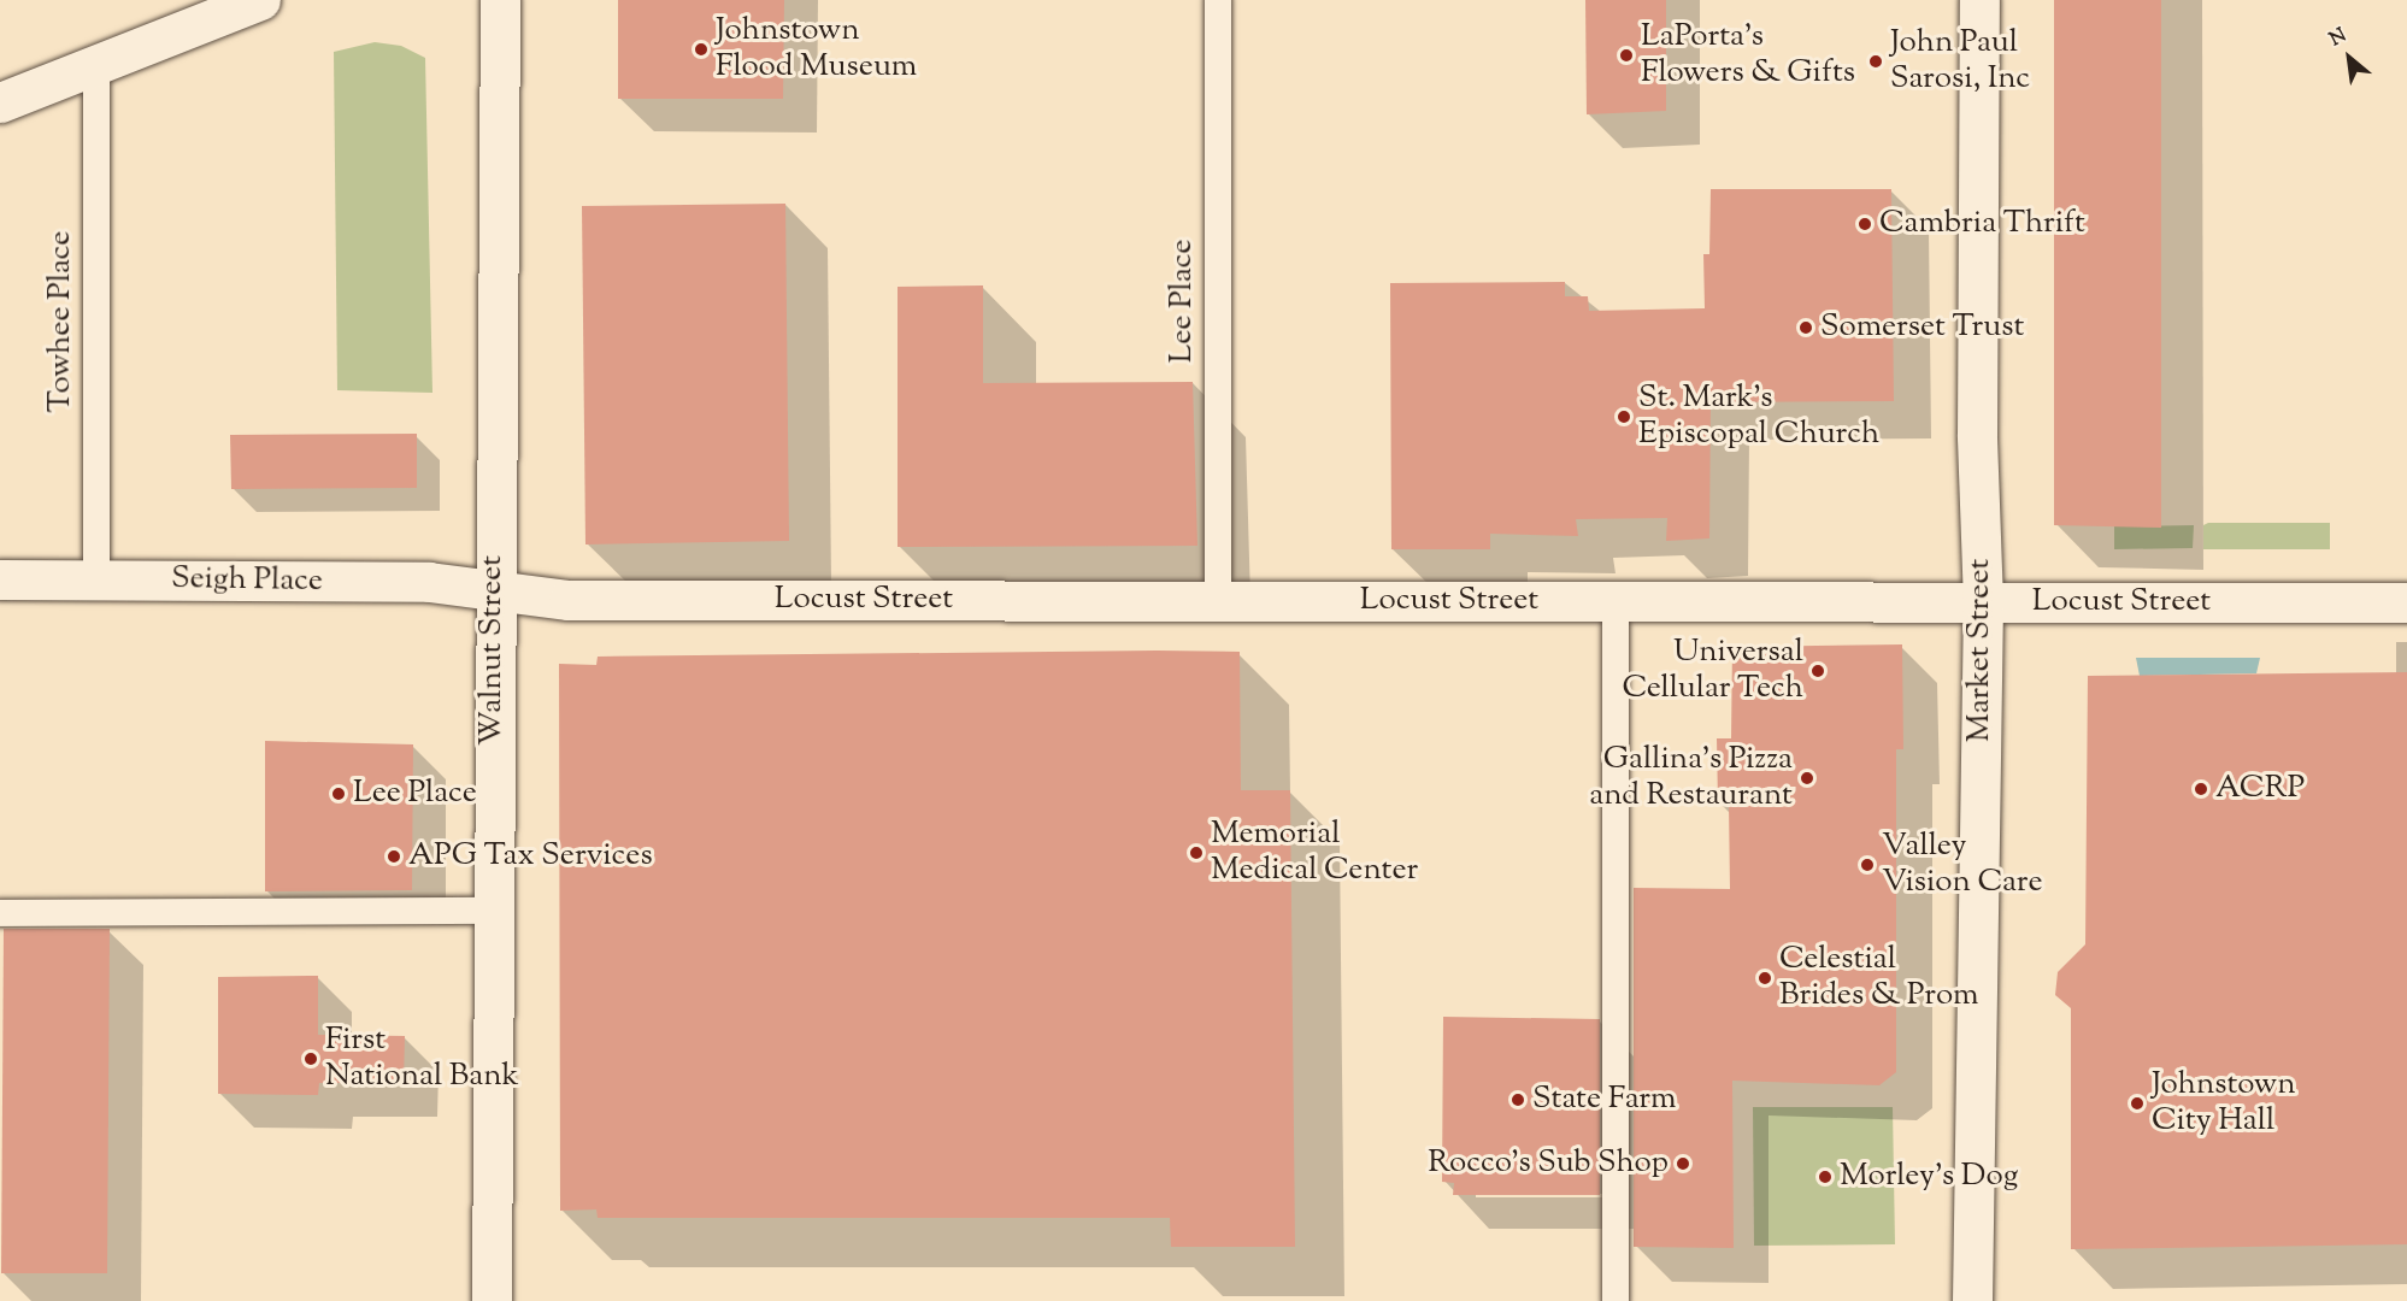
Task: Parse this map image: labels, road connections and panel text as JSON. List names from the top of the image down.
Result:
{
  "streets": {
    "street": [
      "Seigh Place",
      "Locust Street",
      "Walnut Street",
      "Market Street"
    ],
    "lane": ["Lee Place", "Towhee Place"]
  },
  "crossings": [
    ["Lee Place", "Locust Street"],
    ["Towhee Place", "Seigh Place"],
    ["Seigh Place", "Locust Street"],
    ["Seigh Place", "Walnut Street"],
    ["Locust Street", "Walnut Street"],
    ["Locust Street", "Market Street"]
  ],
  "places": [
    "Johnstown Flood Museum",
    "LaPorta’s Flowers & Gifts",
    "John Paul Sarosi, Inc",
    "Cambria Thrift",
    "Somerset Trust",
    "St. Mark’s Episcopal Church",
    "Universal Cellular Tech",
    "Gallina's Pizza and Restaurant",
    "ACRP",
    "Lee Place",
    "Memorial Medical Center",
    "APG Tax Services",
    "Valley Vision Care",
    "Celestial Brides & Prom",
    "First National Bank",
    "State Farm",
    "Johnstown City Hall",
    "Rocco's Sub Shop",
    "Morley’s Dog"
  ],
  "north": "top left"
}
